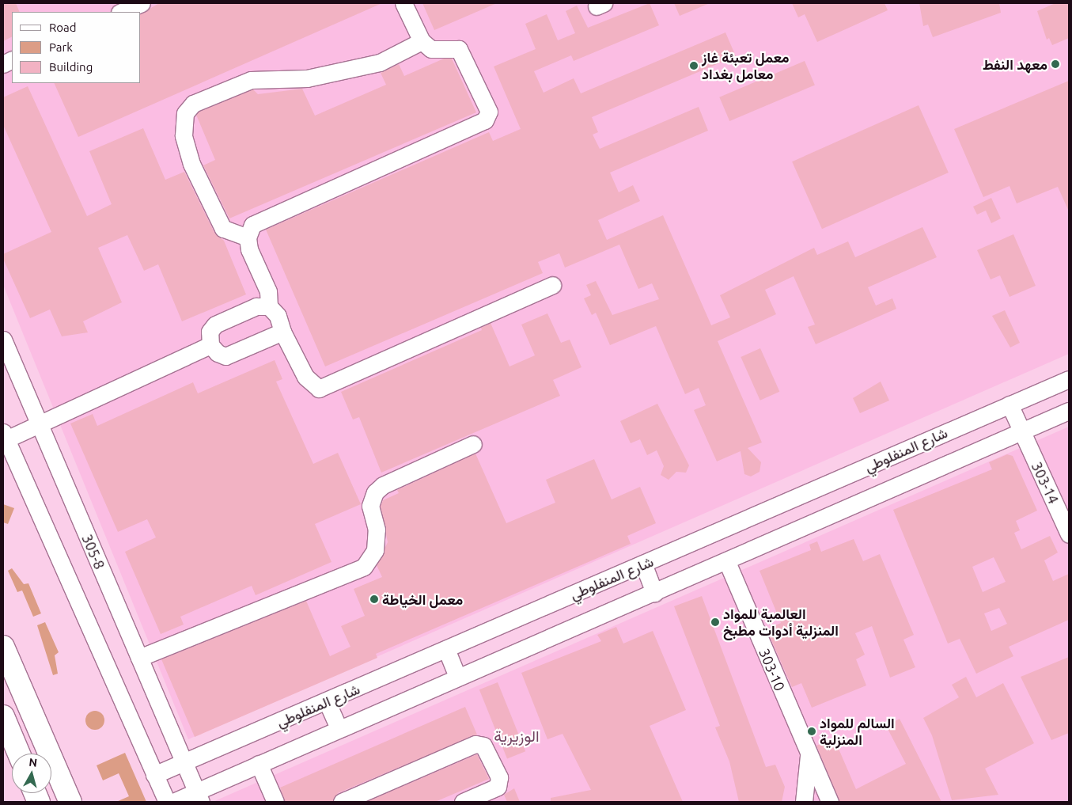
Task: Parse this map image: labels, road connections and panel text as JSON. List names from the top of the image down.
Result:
{
  "streets": {
    "street": [
      "شارع المنفلوطي",
      "303-14",
      "305-8",
      "303-10"
    ]
  },
  "crossings": [
    ["شارع المنفلوطي", "303-14"],
    ["شارع المنفلوطي", "305-8"],
    ["شارع المنفلوطي", "303-10"]
  ],
  "districts": ["الوزيرية"],
  "places": [
    "معهد النفط",
    "معمل تعبئة غاز معامل بغداد",
    "معمل الخياطة",
    "العالمية للمواد المنزلية أدوات مطبخ",
    "السالم للمواد المنزلية"
  ],
  "legend": ["Road", "Park", "Building"],
  "north": "top"
}
